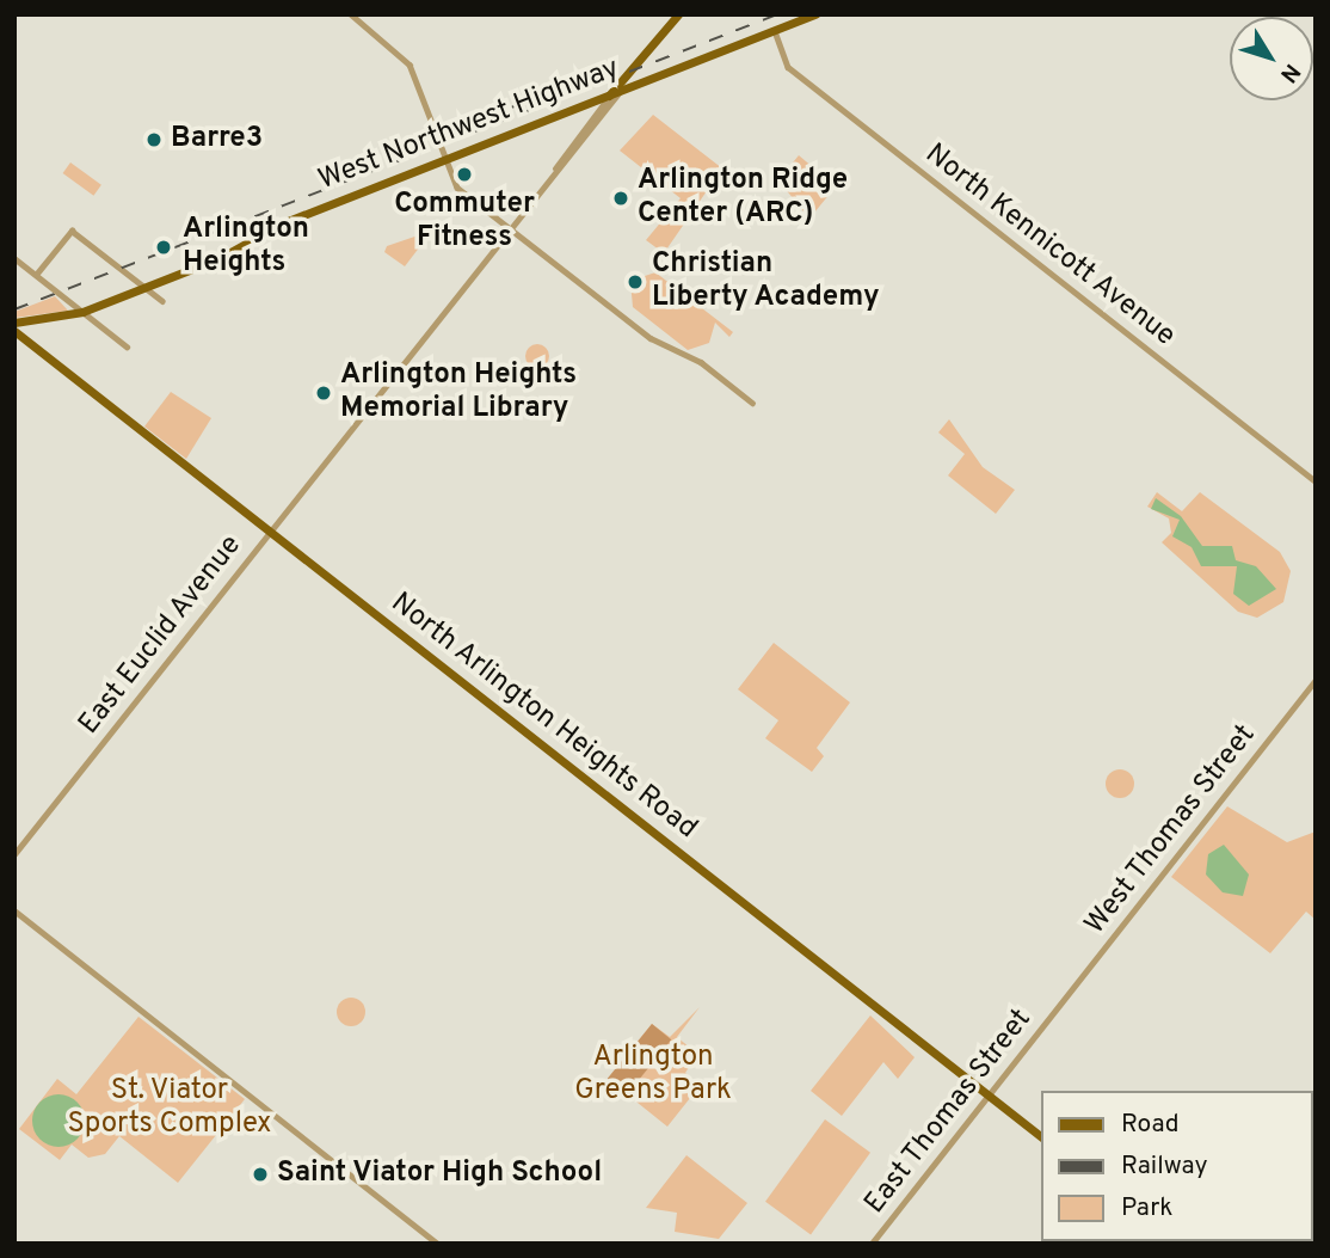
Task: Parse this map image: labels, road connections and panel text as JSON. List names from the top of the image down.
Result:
{
  "streets": {
    "main road": ["West Northwest Highway", "North Arlington Heights Road"],
    "street": [
      "North Kennicott Avenue",
      "East Euclid Avenue",
      "West Thomas Street",
      "East Thomas Street"
    ]
  },
  "crossings": [
    ["West Northwest Highway", "North Kennicott Avenue"],
    ["East Euclid Avenue", "North Arlington Heights Road"],
    ["North Arlington Heights Road", "East Thomas Street"],
    ["West Thomas Street", "East Thomas Street"]
  ],
  "parks": ["Arlington Greens Park", "St. Viator Sports Complex"],
  "places": [
    "Barre3",
    "Commuter Fitness",
    "Arlington Ridge Center (ARC)",
    "Arlington Heights",
    "Christian Liberty Academy",
    "Arlington Heights Memorial Library",
    "Saint Viator High School"
  ],
  "legend": ["Road", "Railway", "Park"],
  "north": "bottom right"
}
